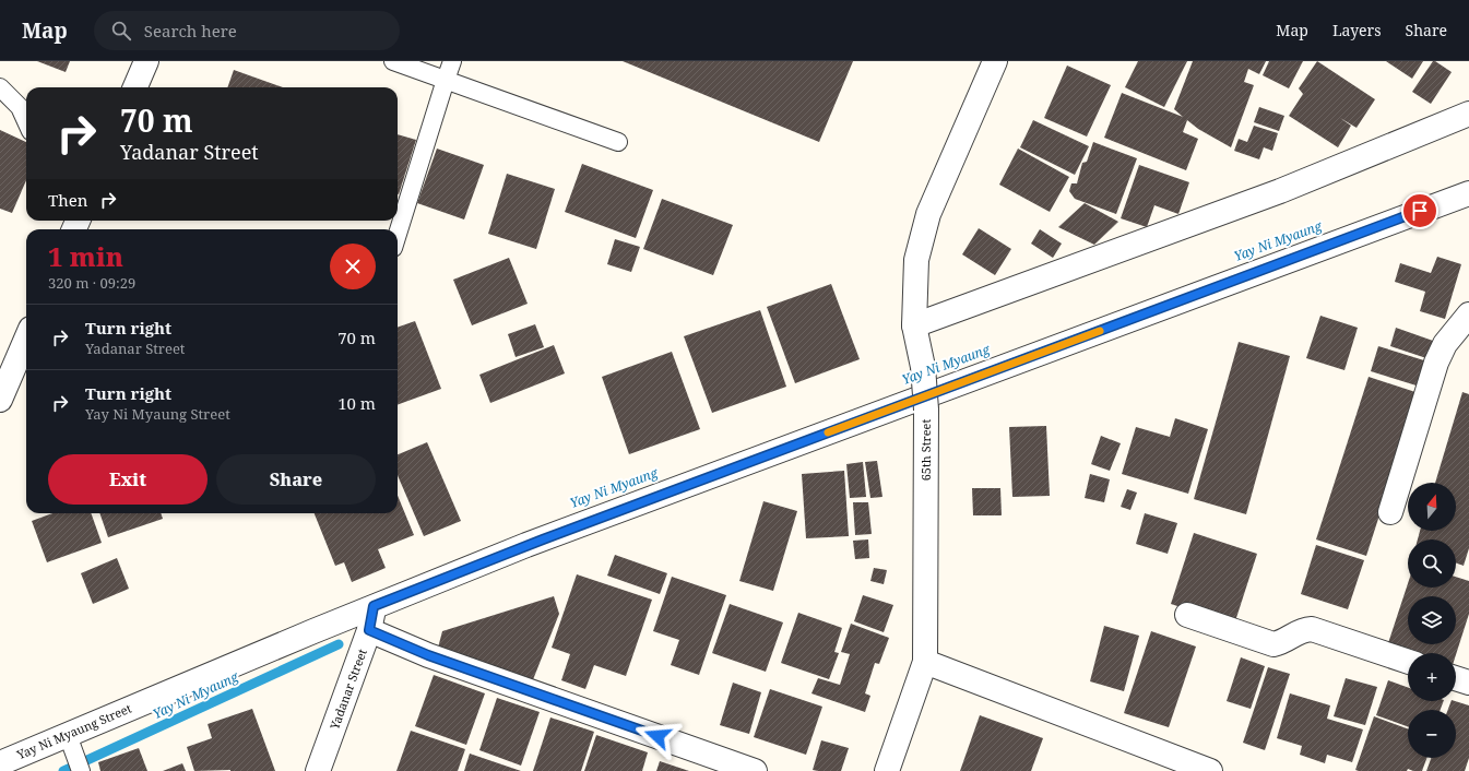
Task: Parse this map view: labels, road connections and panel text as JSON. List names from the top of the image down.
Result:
{
  "streets": {
    "street": ["65th Street", "Yadanar Street", "Yay Ni Myaung Street"]
  },
  "crossings": [
    ["Yadanar Street", "Yay Ni Myaung Street"]
  ],
  "water": ["Yay Ni Myaung"],
  "north": "top",
  "page": {
    "header": "Map",
    "search": "Search here",
    "nav": ["Map", "Layers", "Share"],
    "turn": ["70 m", "Yadanar Street"],
    "then": "Then",
    "heading": ["1 min", "320 m · 09:29"],
    "list": [
      {
        "name": "Turn right",
        "note": "Yadanar Street",
        "value": "70 m"
      },
      {
        "name": "Turn right",
        "note": "Yay Ni Myaung Street",
        "value": "10 m"
      }
    ],
    "buttons": ["Exit", "Share"],
    "map_buttons": ["+", "−"]
  }
}
